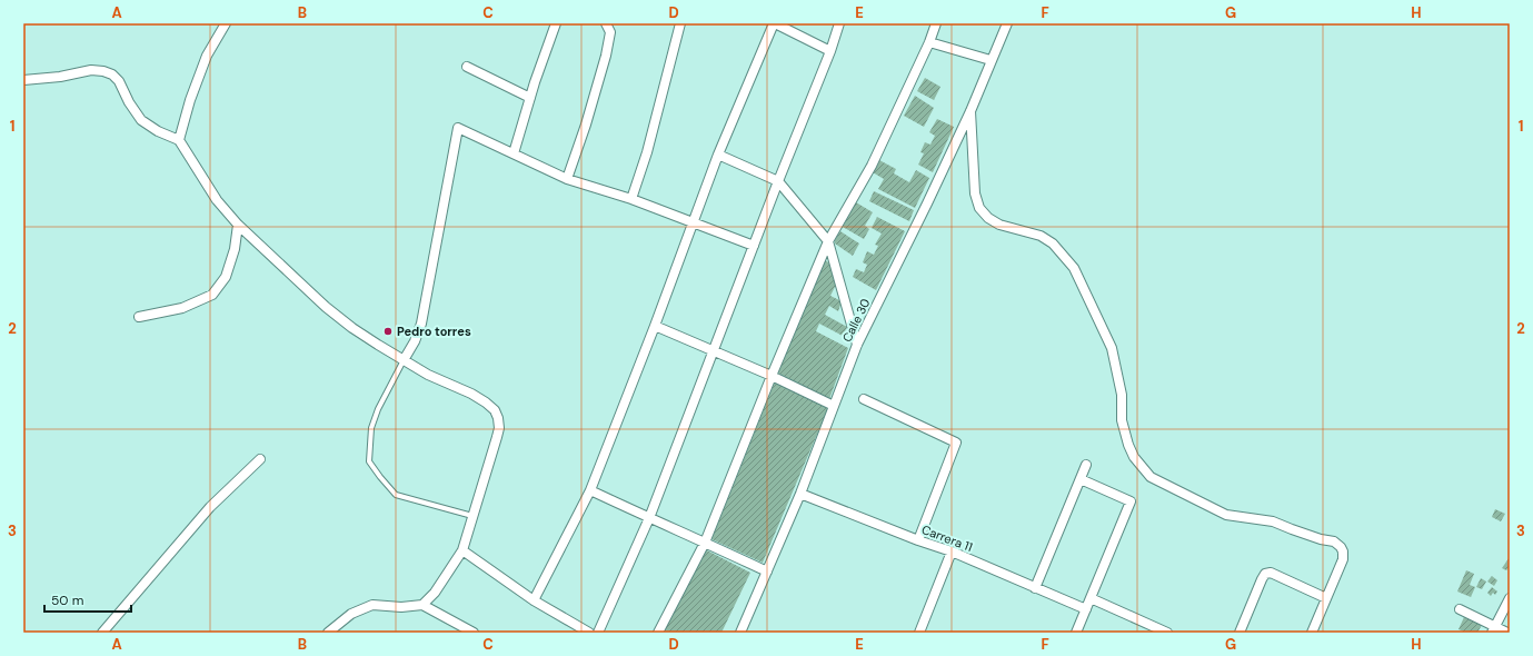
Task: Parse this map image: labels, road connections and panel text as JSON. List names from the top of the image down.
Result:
{
  "streets": {
    "street": ["Calle 30", "Carrera 11"]
  },
  "crossings": [
    ["Calle 30", "Carrera 11"]
  ],
  "places": ["Pedro torres"],
  "scale_bar": "50 m",
  "grid": {
    "columns": [
      "A",
      "B",
      "C",
      "D",
      "E",
      "F",
      "G",
      "H"
    ],
    "rows": ["1", "2", "3"]
  }
}
